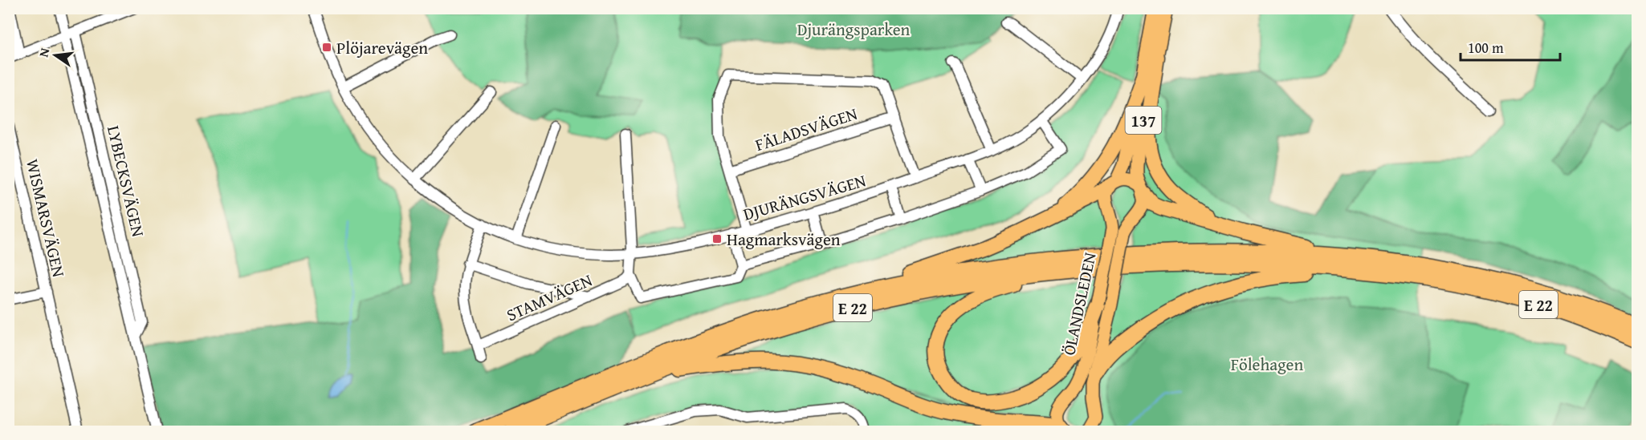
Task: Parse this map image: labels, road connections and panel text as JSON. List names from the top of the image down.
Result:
{
  "streets": {
    "highway": ["E 22"],
    "main road": ["137", "ÖLANDSLEDEN"],
    "street": [
      "FÄLADSVÄGEN",
      "LYBECKSVÄGEN",
      "DJURÄNGSVÄGEN",
      "WISMARSVÄGEN",
      "STAMVÄGEN"
    ]
  },
  "parks": ["Djurängsparken", "Fölehagen"],
  "places": {
    "transit": ["Plöjarevägen", "Hagmarksvägen"]
  },
  "scale_bar": "100 m",
  "north": "left"
}
